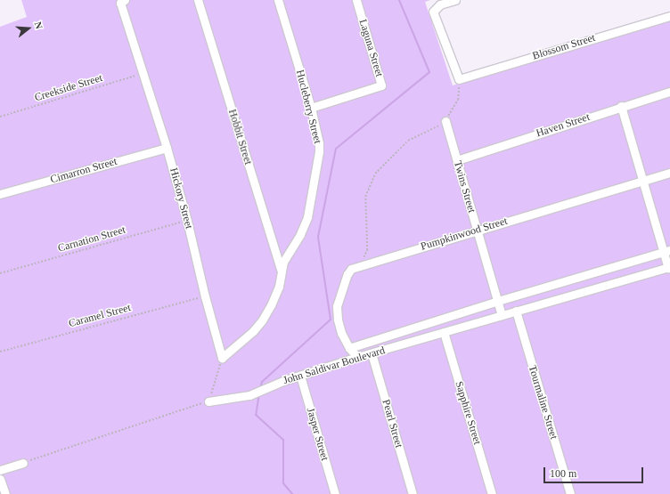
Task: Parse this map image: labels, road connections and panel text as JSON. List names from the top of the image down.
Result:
{
  "streets": {
    "street": [
      "Blossom Street",
      "Laguna Street",
      "Hucleberry Street",
      "Haven Street",
      "Hobbit Street",
      "Cimarron Street",
      "Twins Street",
      "Hickory Street",
      "Pumpkinwood Street",
      "John Saldivar Boulevard",
      "Tourmaline Street",
      "Sapphire Street",
      "Pearl Street",
      "Jasper Street"
    ],
    "path": ["Creekside Street", "Carnation Street", "Caramel Street"]
  },
  "crossings": [
    ["Laguna Street", "Hucleberry Street"],
    ["Creekside Street", "Hickory Street"],
    ["Hucleberry Street", "Hobbit Street"],
    ["Hucleberry Street", "Hickory Street"],
    ["Haven Street", "Twins Street"],
    ["Cimarron Street", "Hickory Street"],
    ["Twins Street", "Pumpkinwood Street"],
    ["Twins Street", "John Saldivar Boulevard"],
    ["Hickory Street", "Carnation Street"],
    ["Hickory Street", "Caramel Street"],
    ["Pumpkinwood Street", "John Saldivar Boulevard"],
    ["John Saldivar Boulevard", "Tourmaline Street"],
    ["John Saldivar Boulevard", "Sapphire Street"],
    ["John Saldivar Boulevard", "Pearl Street"],
    ["John Saldivar Boulevard", "Jasper Street"]
  ],
  "scale_bar": "100 m",
  "north": "right"
}
